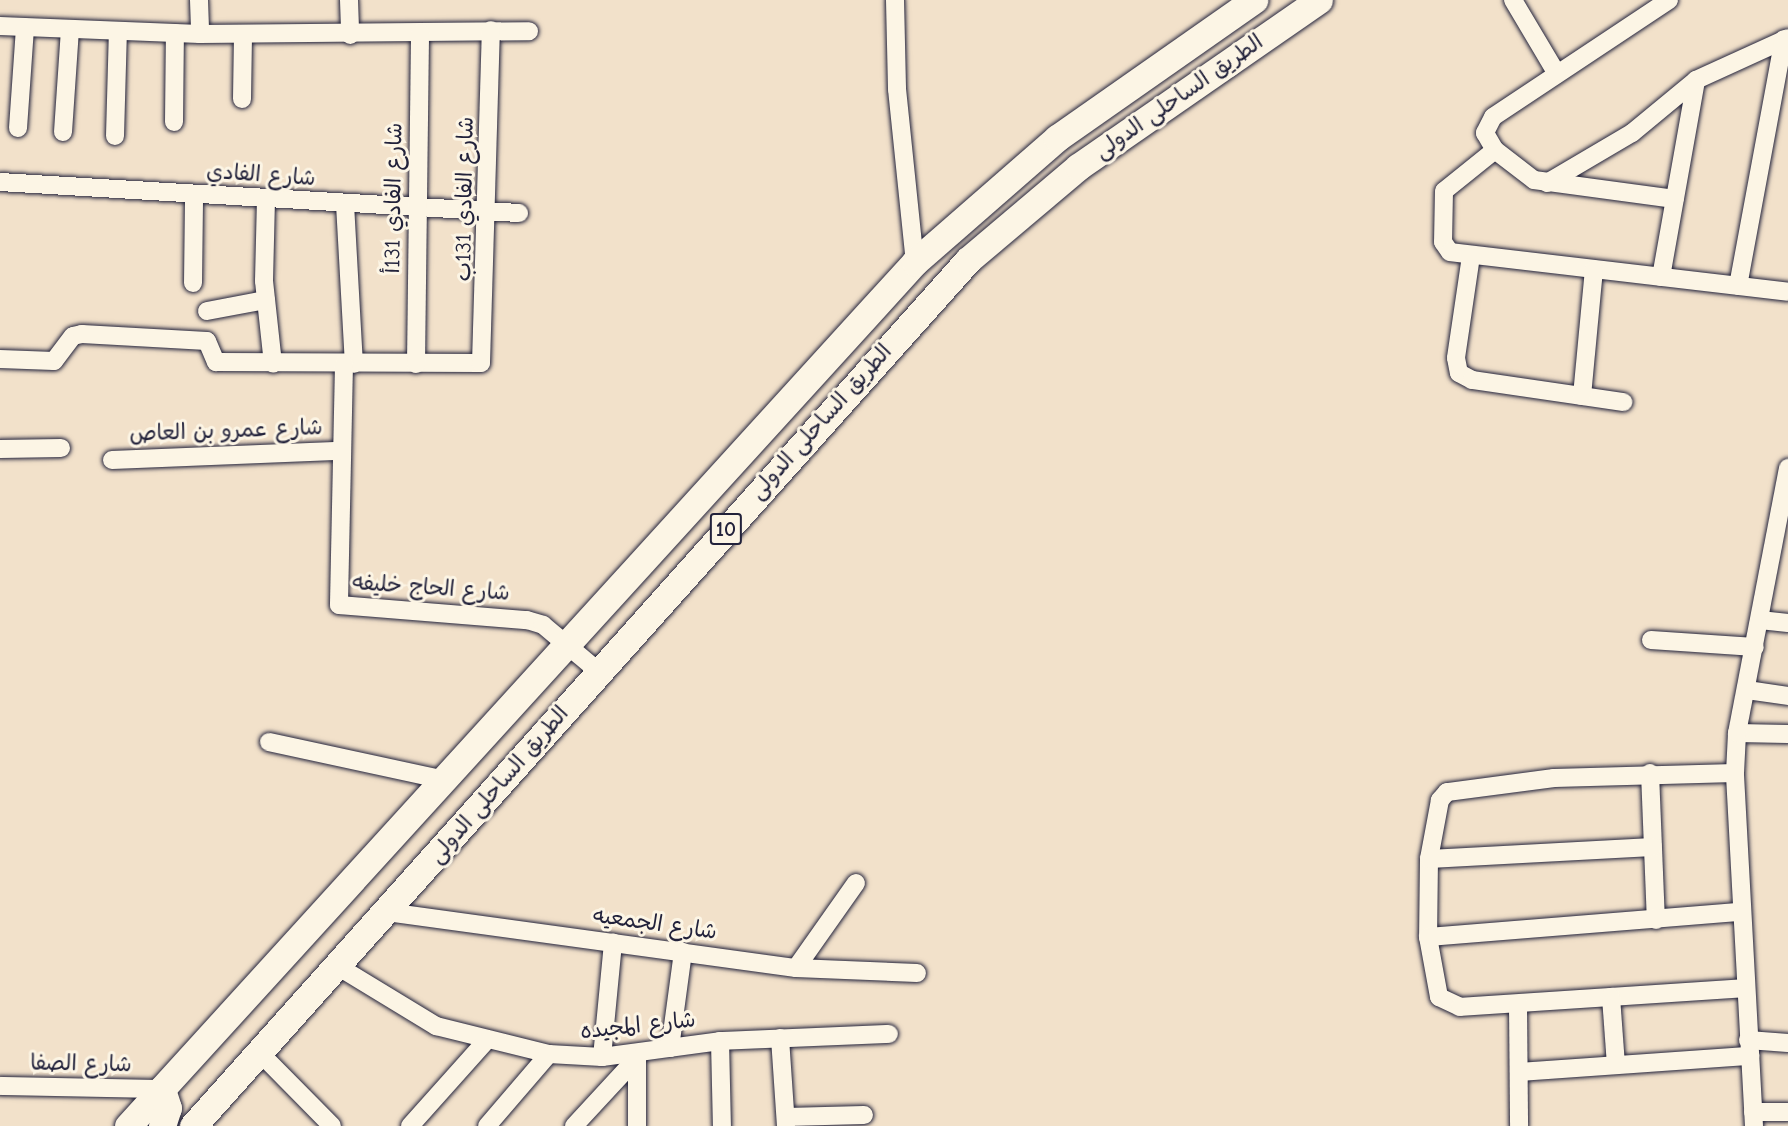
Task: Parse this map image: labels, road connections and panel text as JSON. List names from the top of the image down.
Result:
{
  "streets": {
    "highway": ["الطريق الساحلى الدولى", "10"],
    "street": [
      "شارع الفادي",
      "شارع الفادي 131أ",
      "شارع الفادي 131ب",
      "شارع عمرو بن العاص",
      "شارع الحاج خليفه",
      "شارع الجمعيه",
      "شارع المجيده",
      "شارع الصفا"
    ]
  },
  "crossings": [
    ["الطريق الساحلى الدولى", "شارع الحاج خليفه"],
    ["الطريق الساحلى الدولى", "شارع الجمعيه"],
    ["الطريق الساحلى الدولى", "شارع المجيده"],
    ["الطريق الساحلى الدولى", "شارع الصفا"],
    ["شارع الفادي", "شارع الفادي 131أ"],
    ["شارع الفادي", "شارع الفادي 131ب"],
    ["شارع الفادي", "شارع الحاج خليفه"],
    ["شارع الفادي 131أ", "شارع الفادي 131ب"],
    ["شارع عمرو بن العاص", "شارع الحاج خليفه"]
  ]
}
